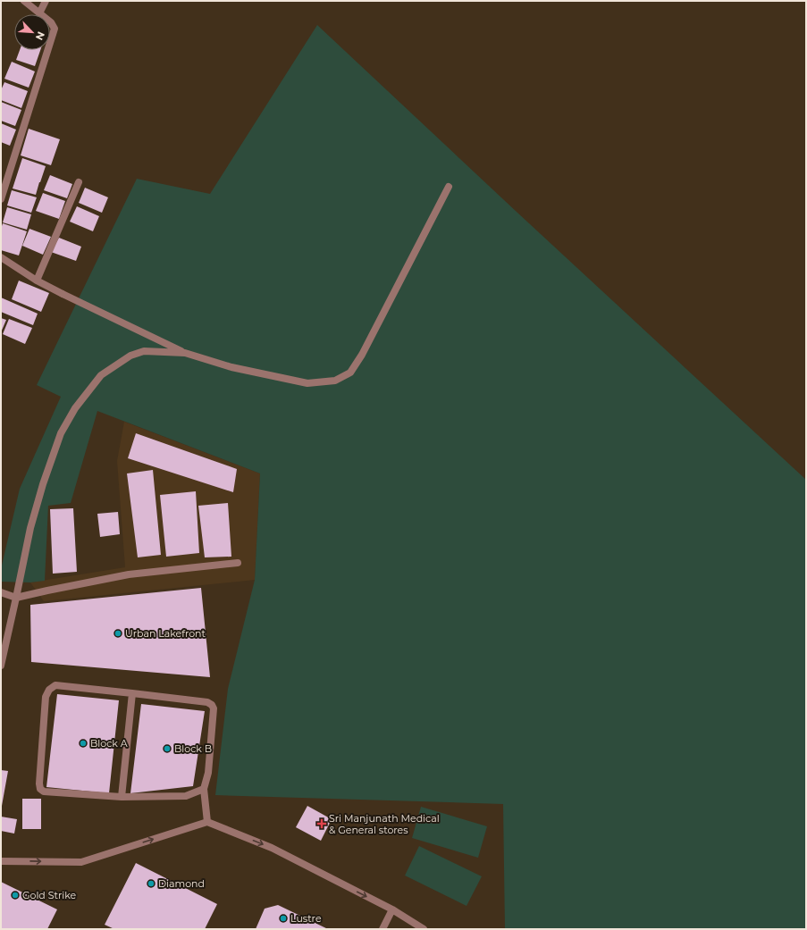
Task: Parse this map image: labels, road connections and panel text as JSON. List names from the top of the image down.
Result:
{
  "places": {
    "other": [
      "Urban Lakefront",
      "Block A",
      "Block B",
      "Diamond",
      "Gold Strike",
      "Lustre"
    ],
    "health": ["Sri Manjunath Medical & General stores"]
  },
  "north": "bottom right"
}
